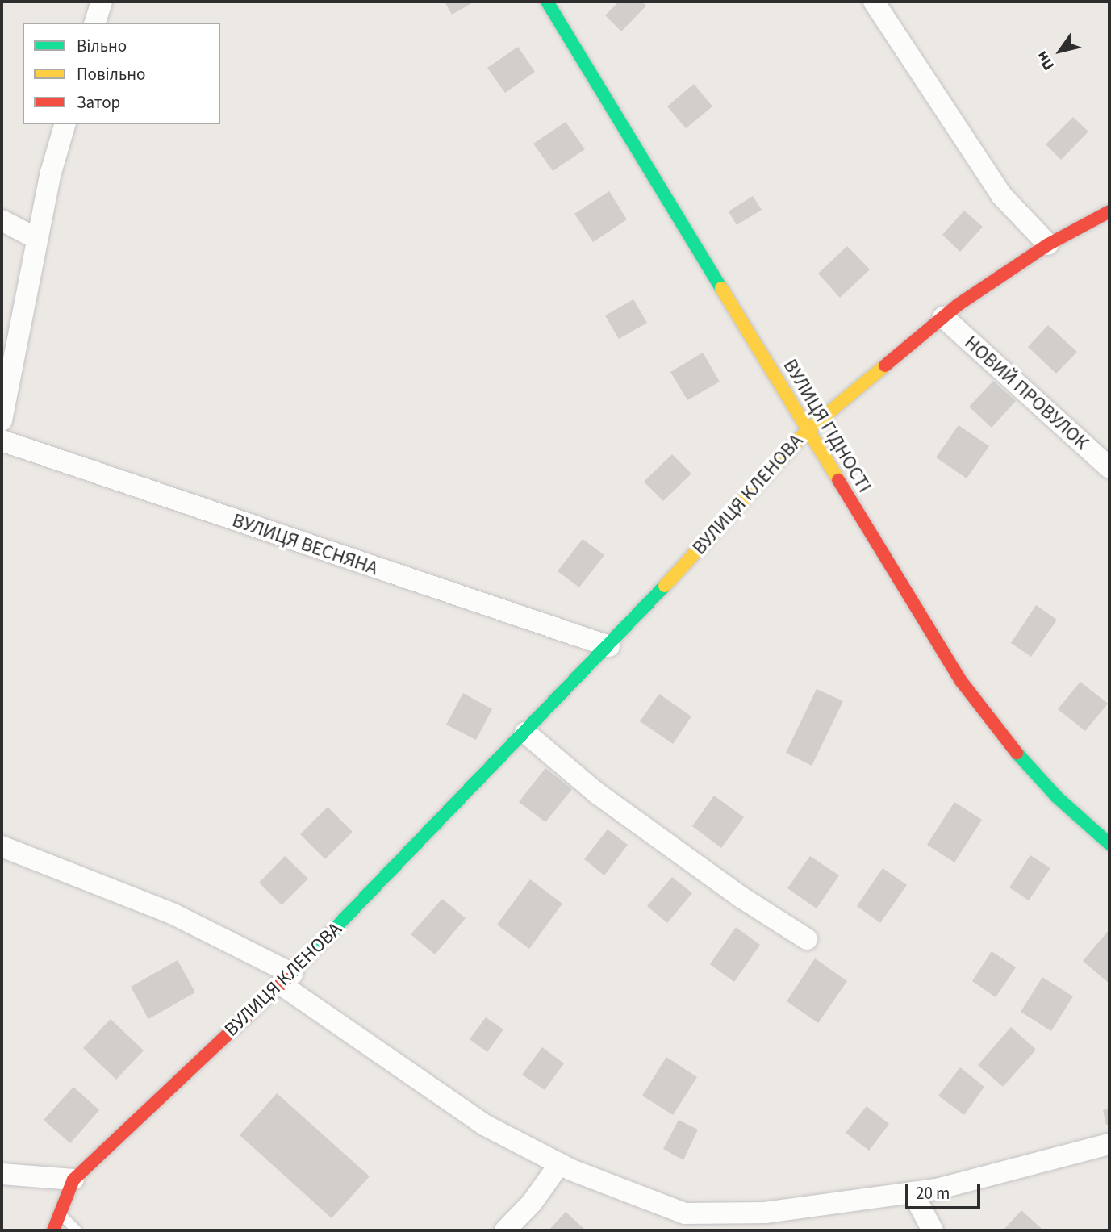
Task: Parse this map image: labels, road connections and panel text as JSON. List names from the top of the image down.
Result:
{
  "streets": {
    "street": [
      "НОВИЙ ПРОВУЛОК",
      "ВУЛИЦЯ ГІДНОСТІ",
      "ВУЛИЦЯ КЛЕНОВА",
      "ВУЛИЦЯ ВЕСНЯНА"
    ]
  },
  "crossings": [
    ["НОВИЙ ПРОВУЛОК", "ВУЛИЦЯ КЛЕНОВА"],
    ["ВУЛИЦЯ ГІДНОСТІ", "ВУЛИЦЯ КЛЕНОВА"],
    ["ВУЛИЦЯ КЛЕНОВА", "ВУЛИЦЯ ВЕСНЯНА"]
  ],
  "legend": ["Вільно", "Повільно", "Затор"],
  "scale_bar": "20 m",
  "north": "bottom left"
}
